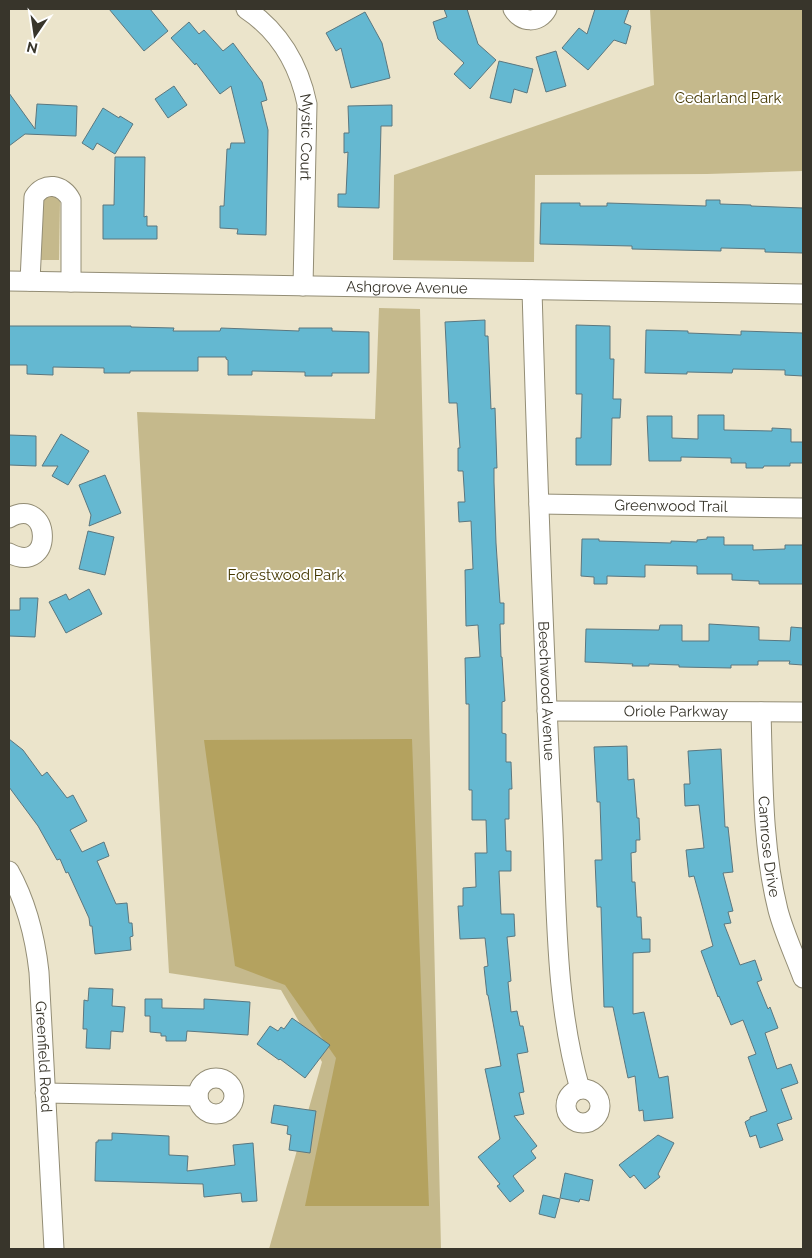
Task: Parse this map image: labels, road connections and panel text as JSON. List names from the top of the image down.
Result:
{
  "streets": {
    "street": [
      "Mystic Court",
      "Ashgrove Avenue",
      "Greenwood Trail",
      "Beechwood Avenue",
      "Oriole Parkway",
      "Camrose Drive",
      "Greenfield Road"
    ]
  },
  "crossings": [
    ["Mystic Court", "Ashgrove Avenue"],
    ["Ashgrove Avenue", "Beechwood Avenue"],
    ["Greenwood Trail", "Beechwood Avenue"],
    ["Beechwood Avenue", "Oriole Parkway"],
    ["Oriole Parkway", "Camrose Drive"]
  ],
  "parks": ["Cedarland Park", "Forestwood Park"],
  "north": "bottom"
}
